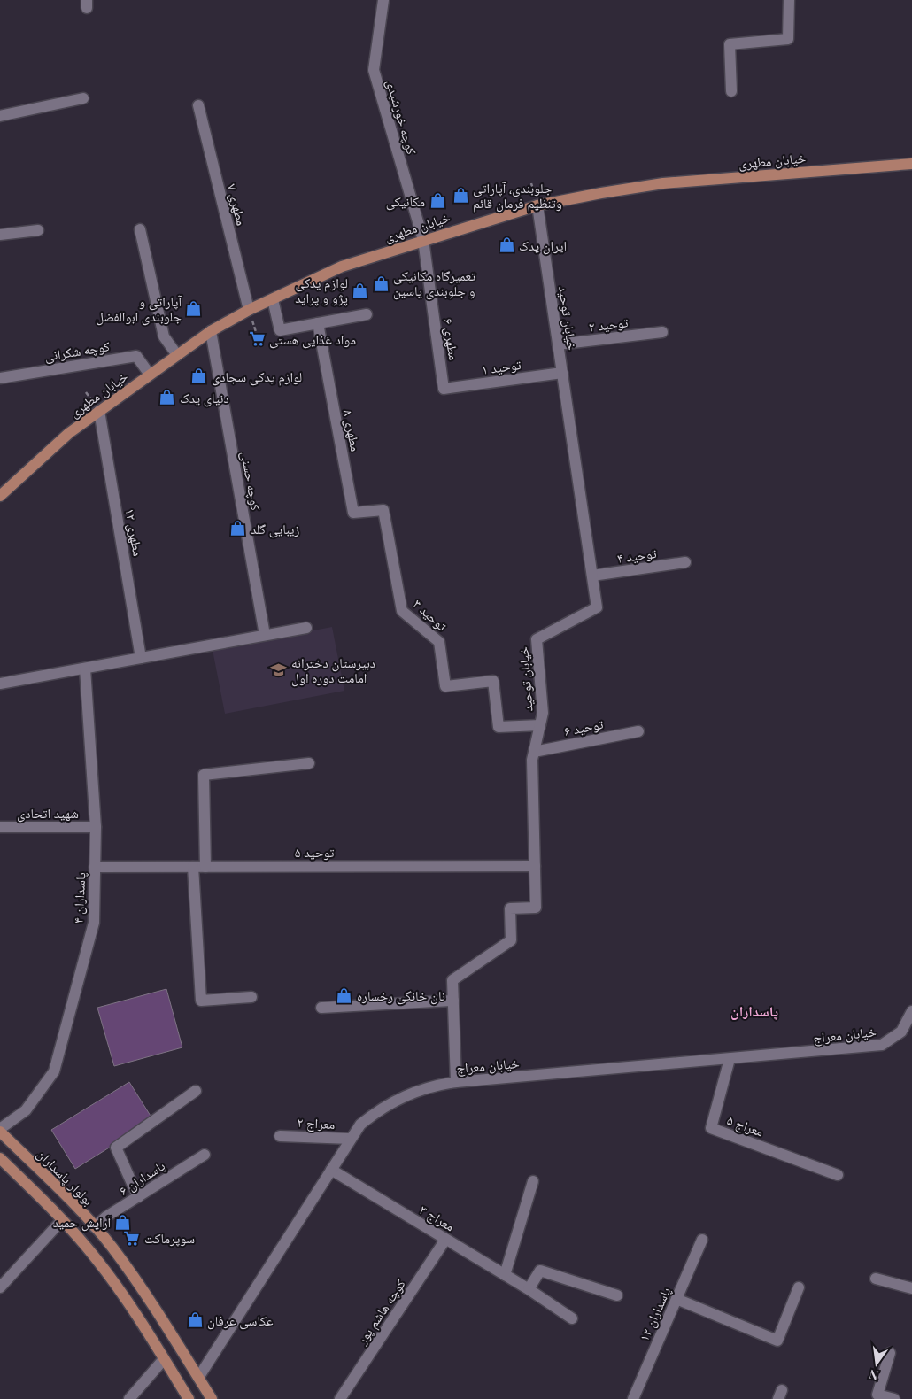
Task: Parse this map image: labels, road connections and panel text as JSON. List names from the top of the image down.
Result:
{
  "streets": {
    "main road": ["خیابان مطهری", "بولوار پاسداران"],
    "street": [
      "کوچه خورشیدی",
      "مطهری ۷",
      "خیابان توحید",
      "توحید ۲",
      "مطهری ۶",
      "کوچه شکرانی",
      "توحید ۱",
      "مطهری ۸",
      "کوچه حسنی",
      "مطهری ۱۲",
      "توحید ۴",
      "توحید ۳",
      "توحید ۶",
      "شهید اتحادی",
      "توحید ۵",
      "پاسداران ۴",
      "خیابان معراج",
      "معراج ۲",
      "معراج ۵",
      "پاسداران ۶",
      "معراج ۳",
      "کوچه هاشم پور",
      "پاسداران ۱۲"
    ]
  },
  "crossings": [
    ["کوچه خورشیدی", "خیابان مطهری"],
    ["کوچه خورشیدی", "مطهری ۶"],
    ["خیابان مطهری", "مطهری ۷"],
    ["خیابان مطهری", "خیابان توحید"],
    ["خیابان مطهری", "مطهری ۶"],
    ["خیابان مطهری", "کوچه شکرانی"],
    ["خیابان مطهری", "کوچه حسنی"],
    ["خیابان مطهری", "مطهری ۱۲"],
    ["خیابان توحید", "توحید ۲"],
    ["خیابان توحید", "توحید ۱"],
    ["خیابان توحید", "توحید ۴"],
    ["خیابان توحید", "توحید ۳"],
    ["خیابان توحید", "توحید ۶"],
    ["خیابان توحید", "توحید ۵"],
    ["خیابان توحید", "خیابان معراج"],
    ["مطهری ۶", "توحید ۱"],
    ["مطهری ۸", "توحید ۳"],
    ["شهید اتحادی", "پاسداران ۴"],
    ["توحید ۵", "پاسداران ۴"],
    ["پاسداران ۴", "بولوار پاسداران"],
    ["خیابان معراج", "معراج ۲"],
    ["خیابان معراج", "معراج ۵"],
    ["خیابان معراج", "بولوار پاسداران"],
    ["خیابان معراج", "معراج ۳"],
    ["بولوار پاسداران", "پاسداران ۶"],
    ["معراج ۳", "کوچه هاشم پور"]
  ],
  "districts": ["پاسداران"],
  "places": {
    "shop": [
      "جلوبندی، آپاراتی وتنظیم فرمان قائم",
      "مکانیکی",
      "ایران یدک",
      "تعمیرگاه مکانیکی و جلوبندی یاسین",
      "لوازم یدکی پژو و پراید",
      "آپاراتی و جلوبندی ابوالفضل",
      "لوازم یدکی سجادی",
      "دنیای یدک",
      "زیبایی گلد",
      "نان خانگی رخساره",
      "آرایش حمید",
      "عکاسی عرفان"
    ],
    "supermarket": ["مواد غذایی هستی", "سوپرماکت"],
    "school or university": ["دبیرستان دخترانه امامت دوره اول"]
  },
  "north": "bottom"
}
